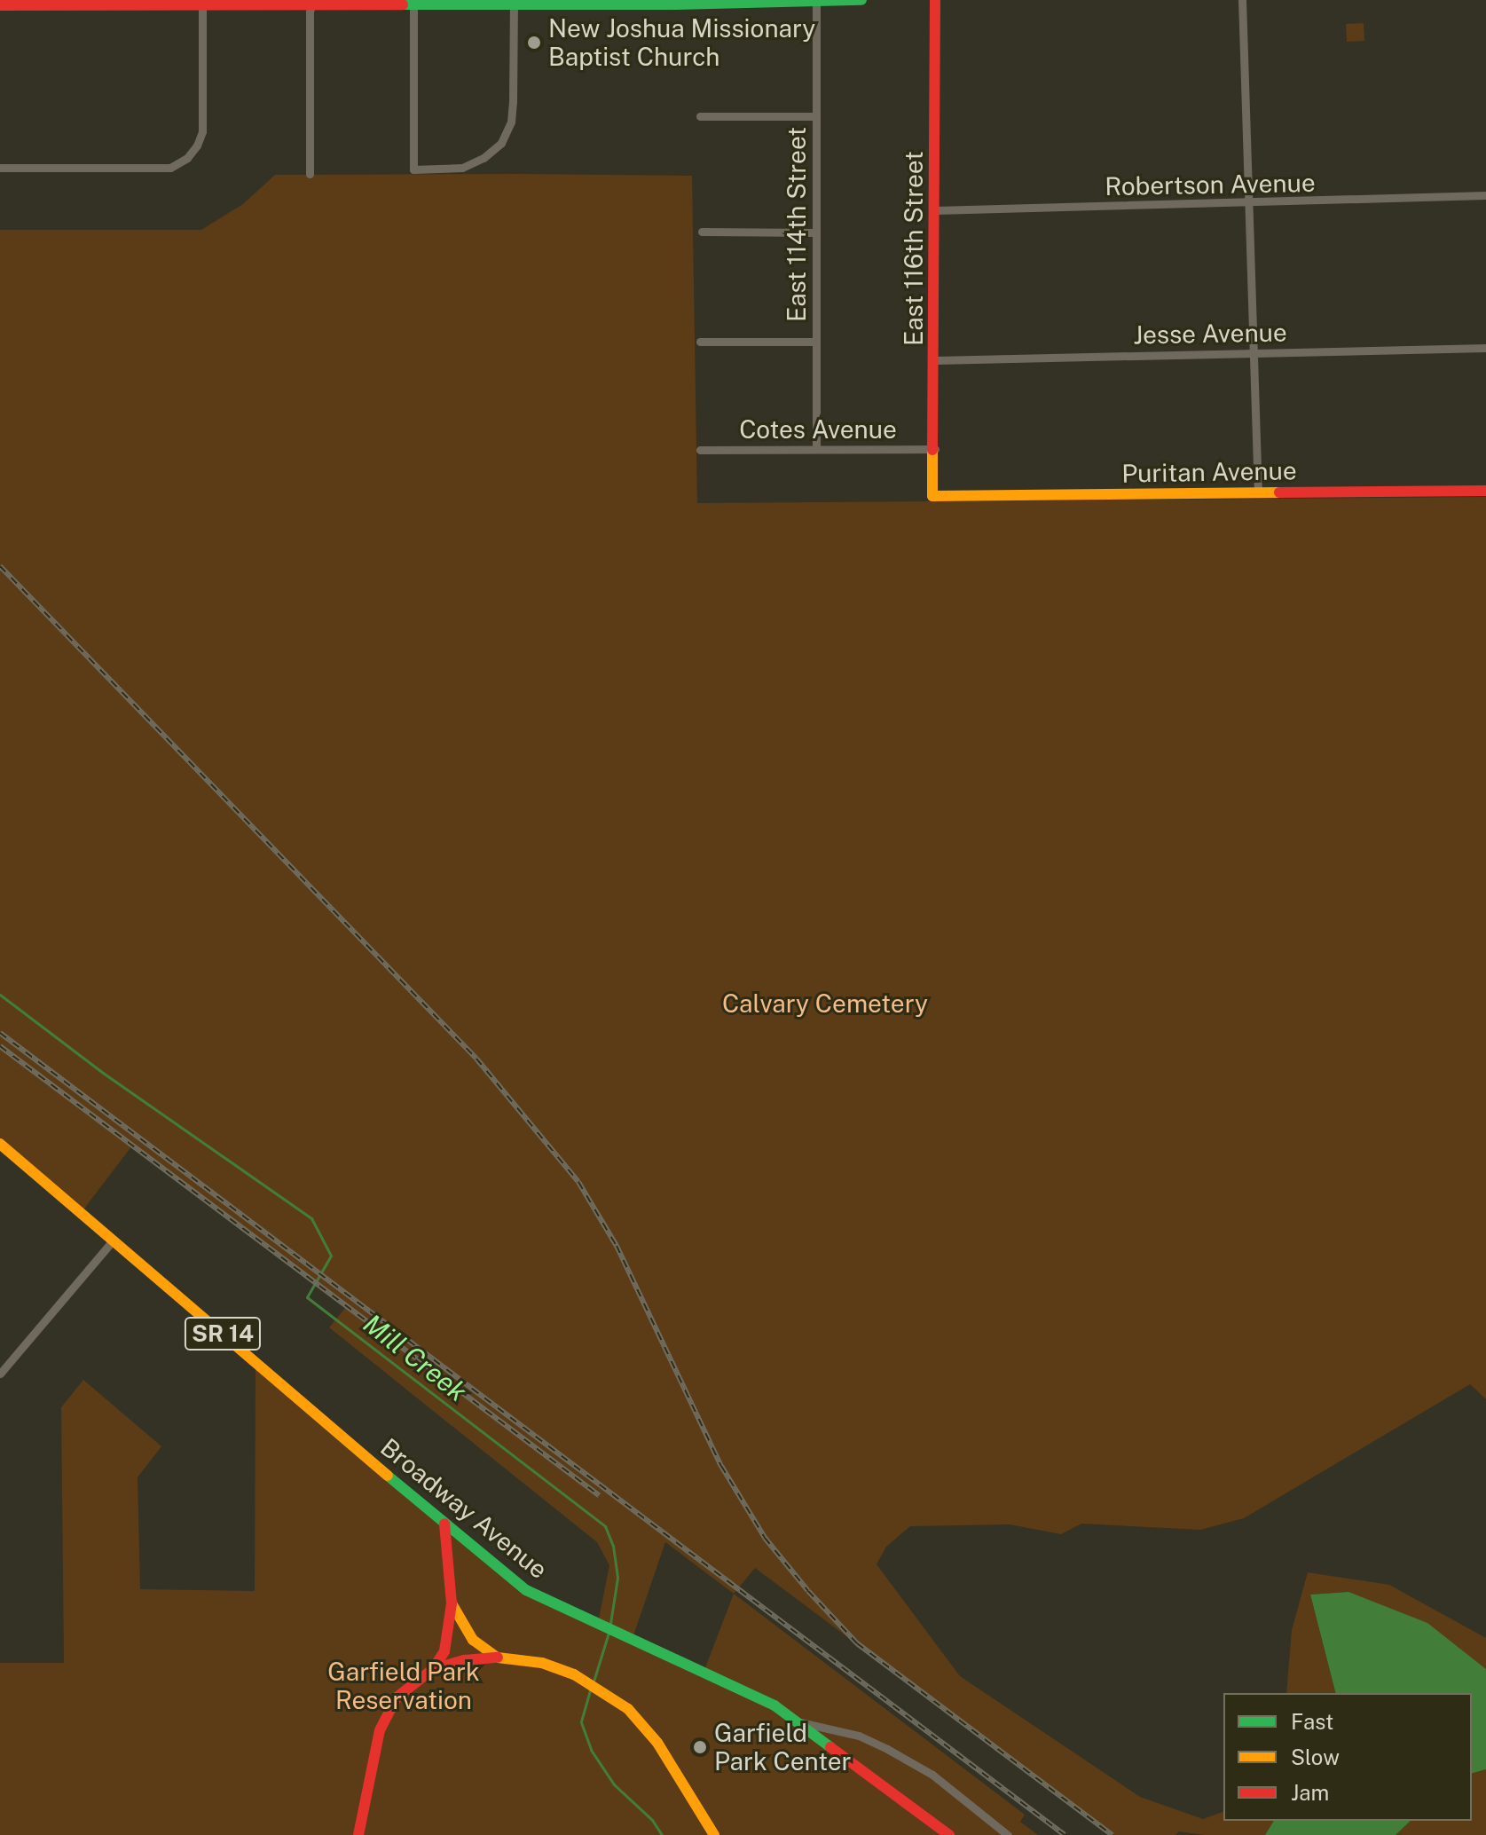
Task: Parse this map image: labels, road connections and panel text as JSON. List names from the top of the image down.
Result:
{
  "streets": {
    "main road": [
      "East 116th Street",
      "Puritan Avenue",
      "SR 14",
      "Broadway Avenue"
    ],
    "street": [
      "Robertson Avenue",
      "East 114th Street",
      "Jesse Avenue",
      "Cotes Avenue"
    ]
  },
  "crossings": [
    ["Robertson Avenue", "East 116th Street"],
    ["East 114th Street", "Cotes Avenue"],
    ["East 116th Street", "Jesse Avenue"],
    ["East 116th Street", "Cotes Avenue"],
    ["East 116th Street", "Puritan Avenue"]
  ],
  "water": ["Mill Creek"],
  "parks": ["Calvary Cemetery", "Garfield Park Reservation"],
  "places": ["New Joshua Missionary Baptist Church", "Garfield Park Center"],
  "legend": ["Fast", "Slow", "Jam"]
}
